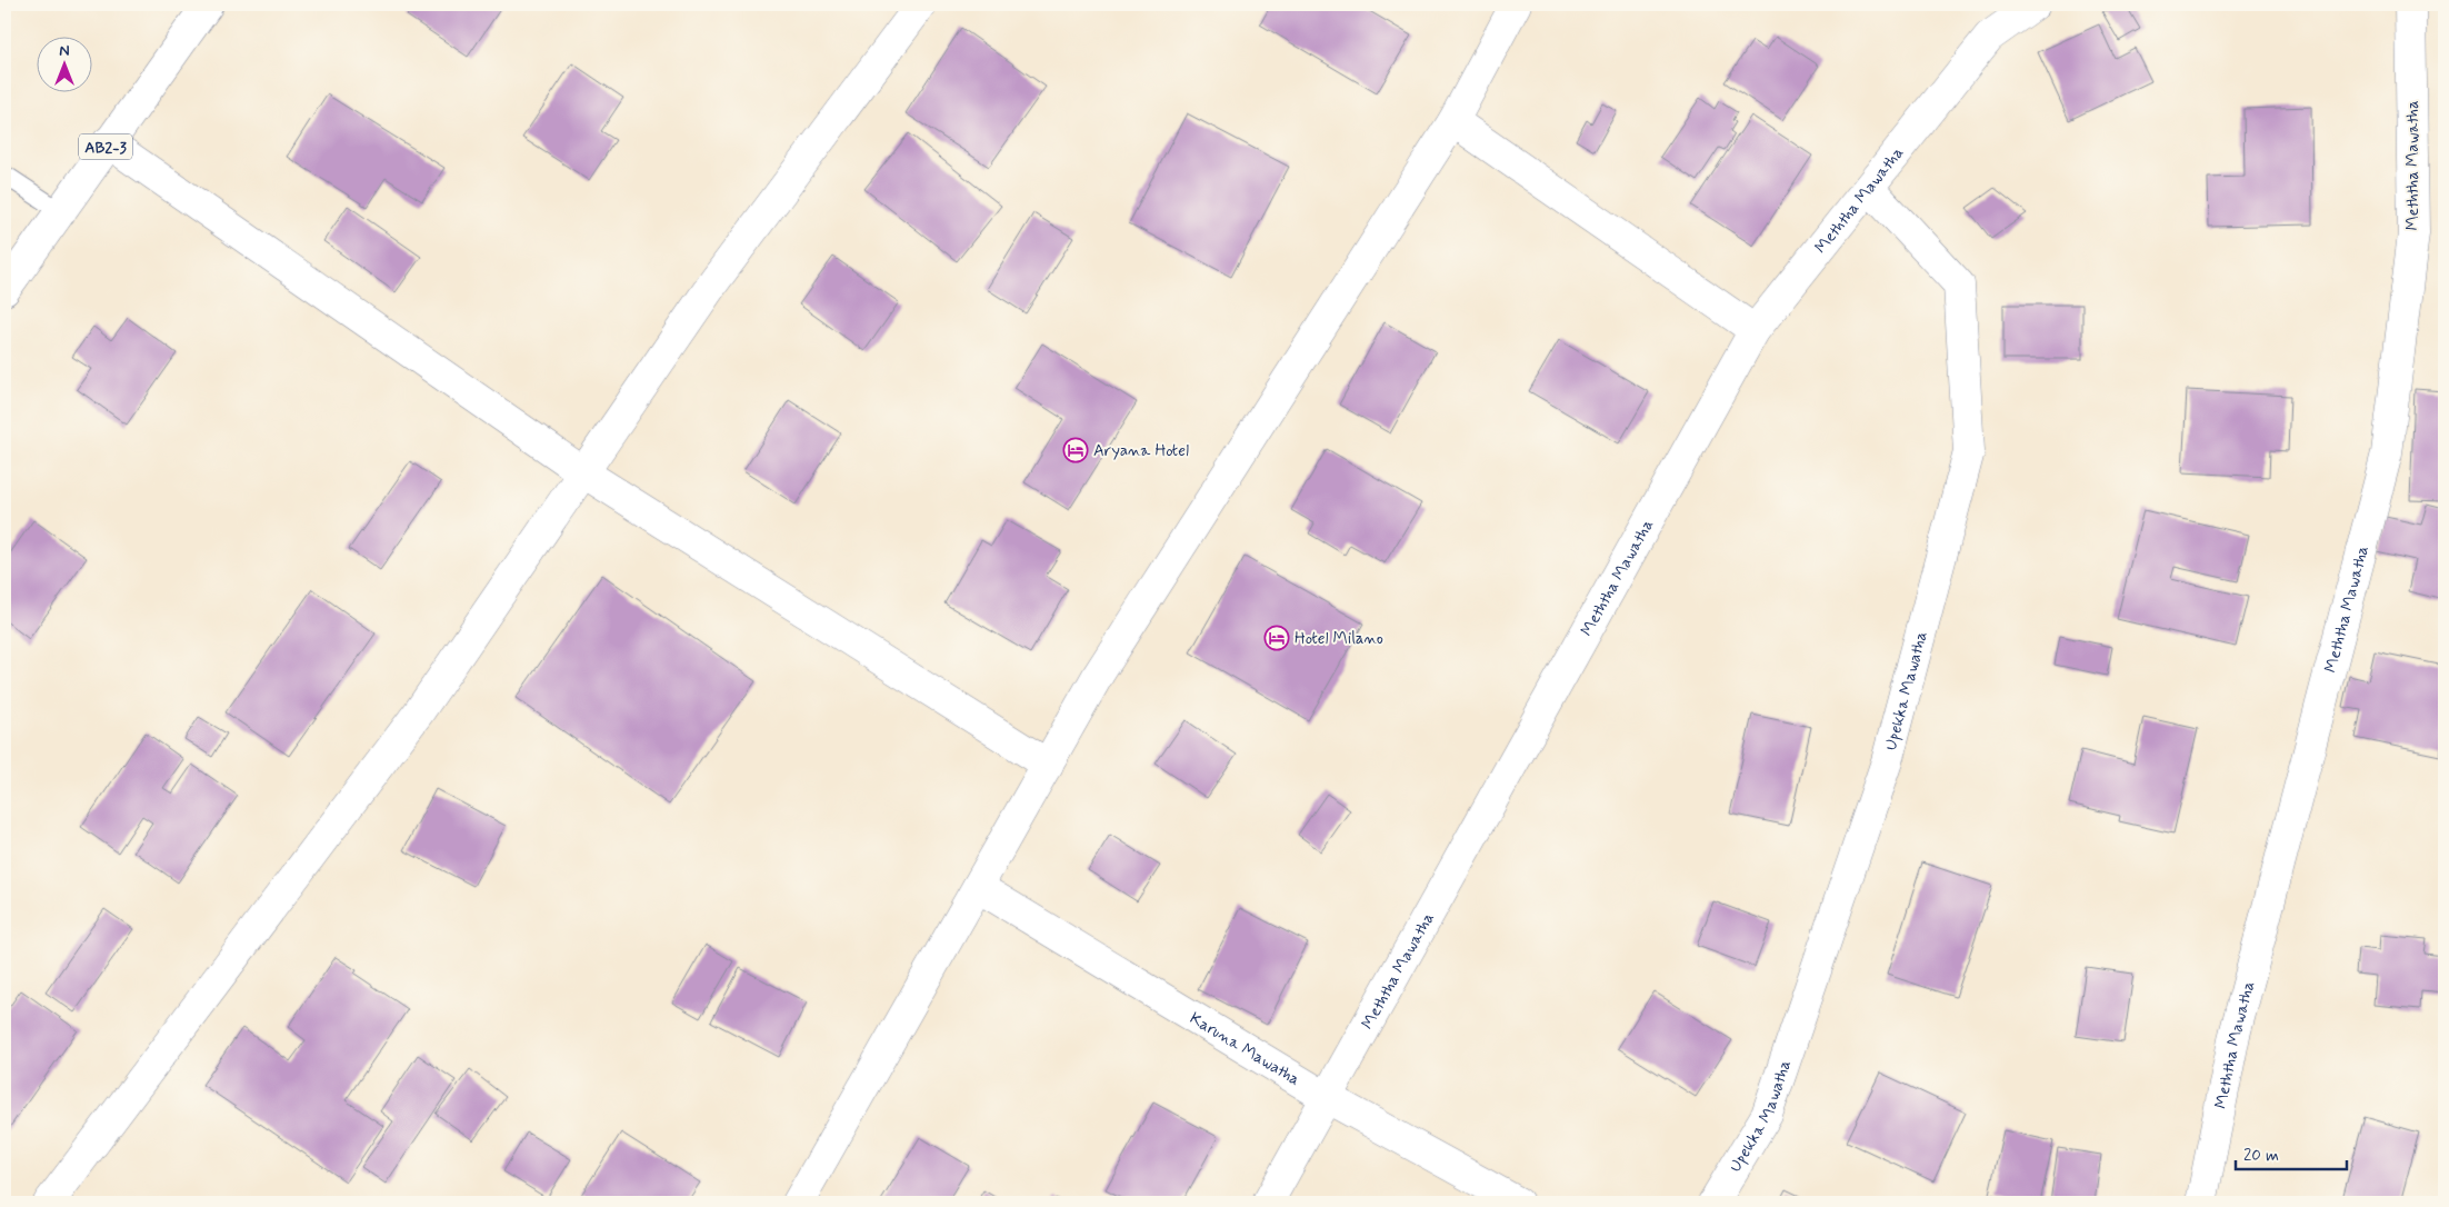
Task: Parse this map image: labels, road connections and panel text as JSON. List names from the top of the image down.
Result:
{
  "streets": {
    "street": [
      "AB2-3",
      "Meththa Mawatha",
      "Upekka Mawatha",
      "Karuna Mawatha"
    ]
  },
  "crossings": [
    ["Meththa Mawatha", "Upekka Mawatha"],
    ["Meththa Mawatha", "Karuna Mawatha"]
  ],
  "places": {
    "hotel": ["Aryana Hotel", "Hotel Milano"]
  },
  "scale_bar": "20 m",
  "north": "top"
}
